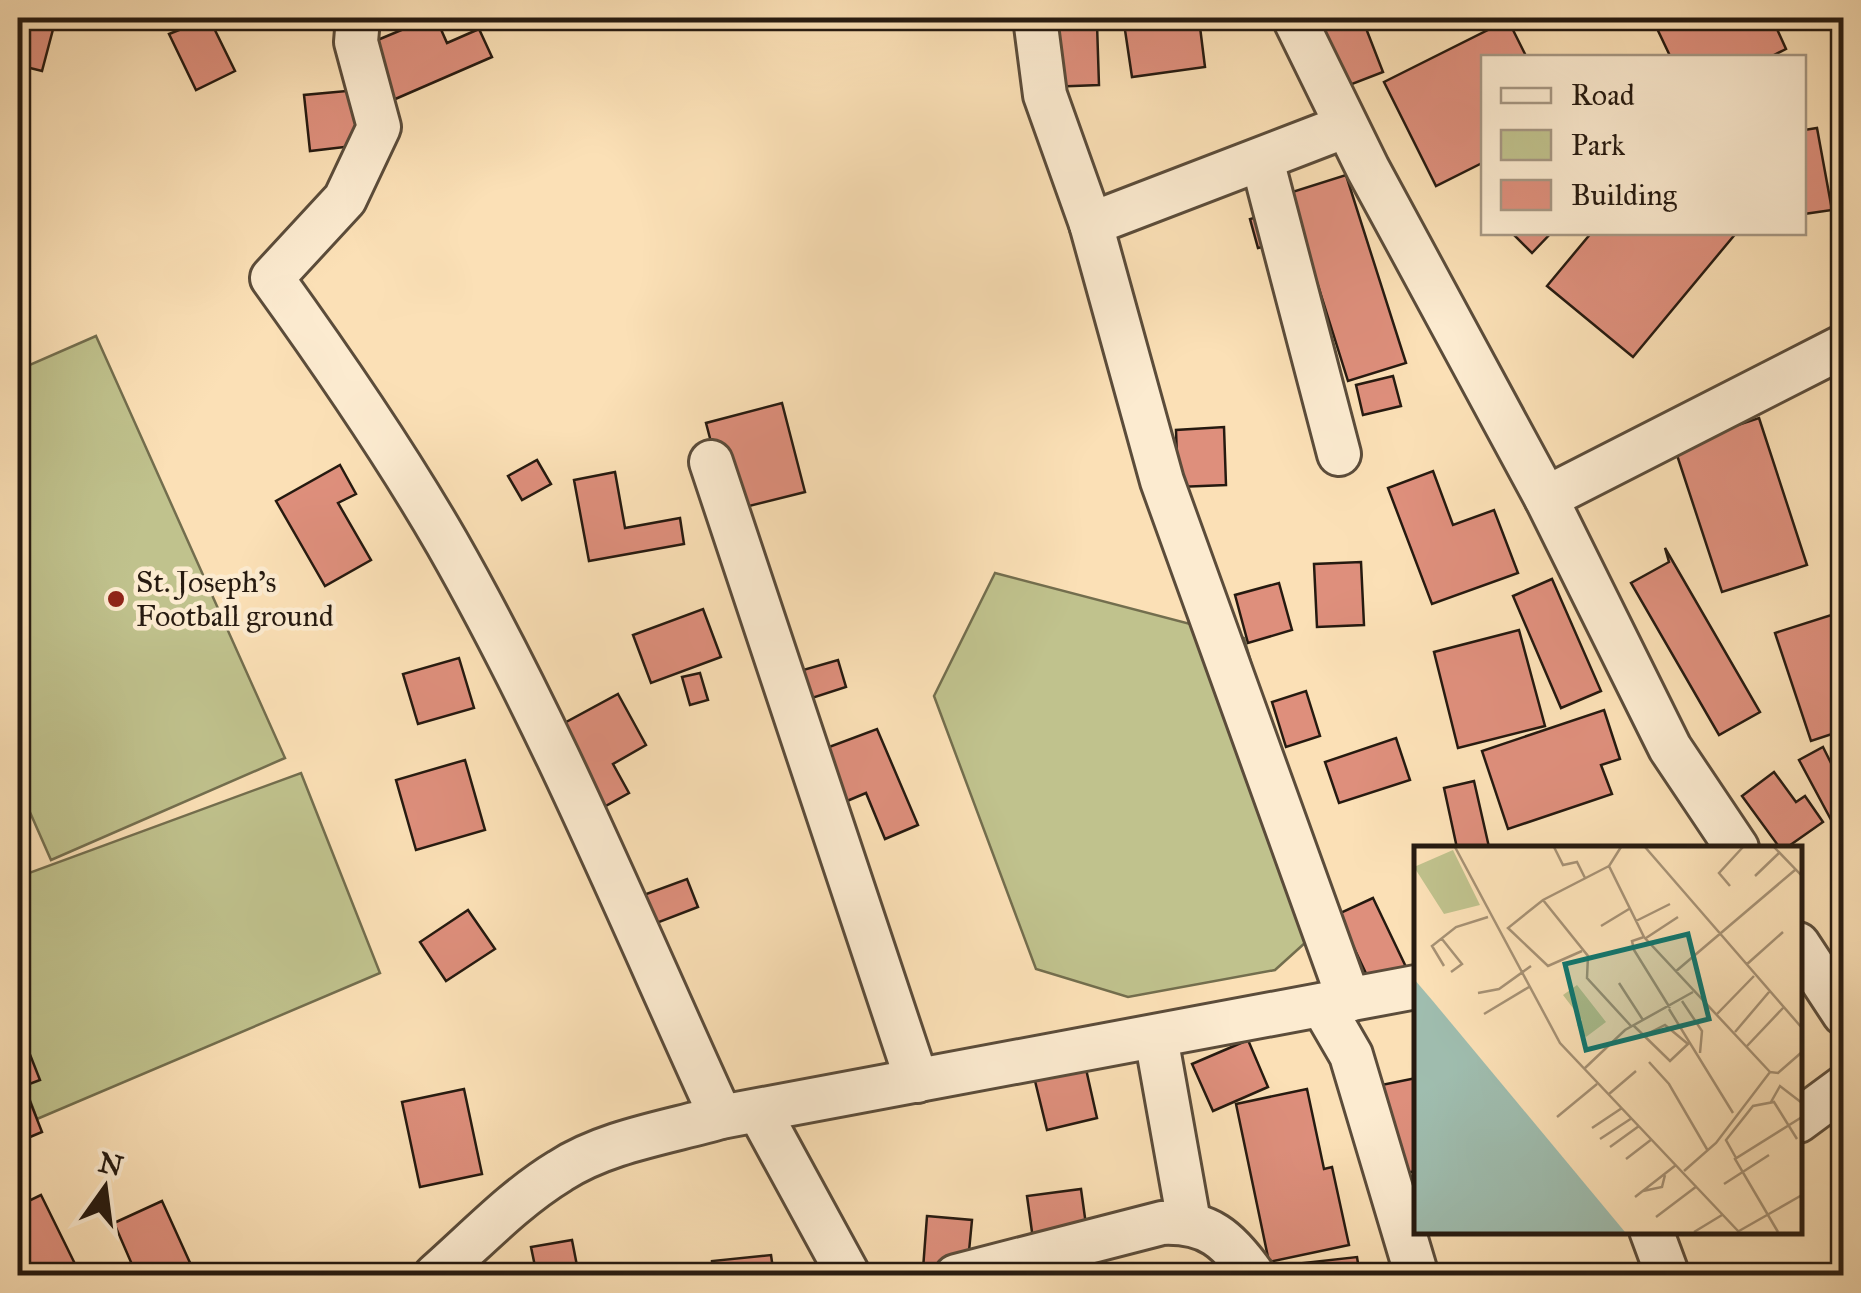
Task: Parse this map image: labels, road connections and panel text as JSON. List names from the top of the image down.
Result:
{
  "places": ["St. Joseph's Football ground"],
  "legend": ["Road", "Park", "Building"],
  "north": "top"
}
